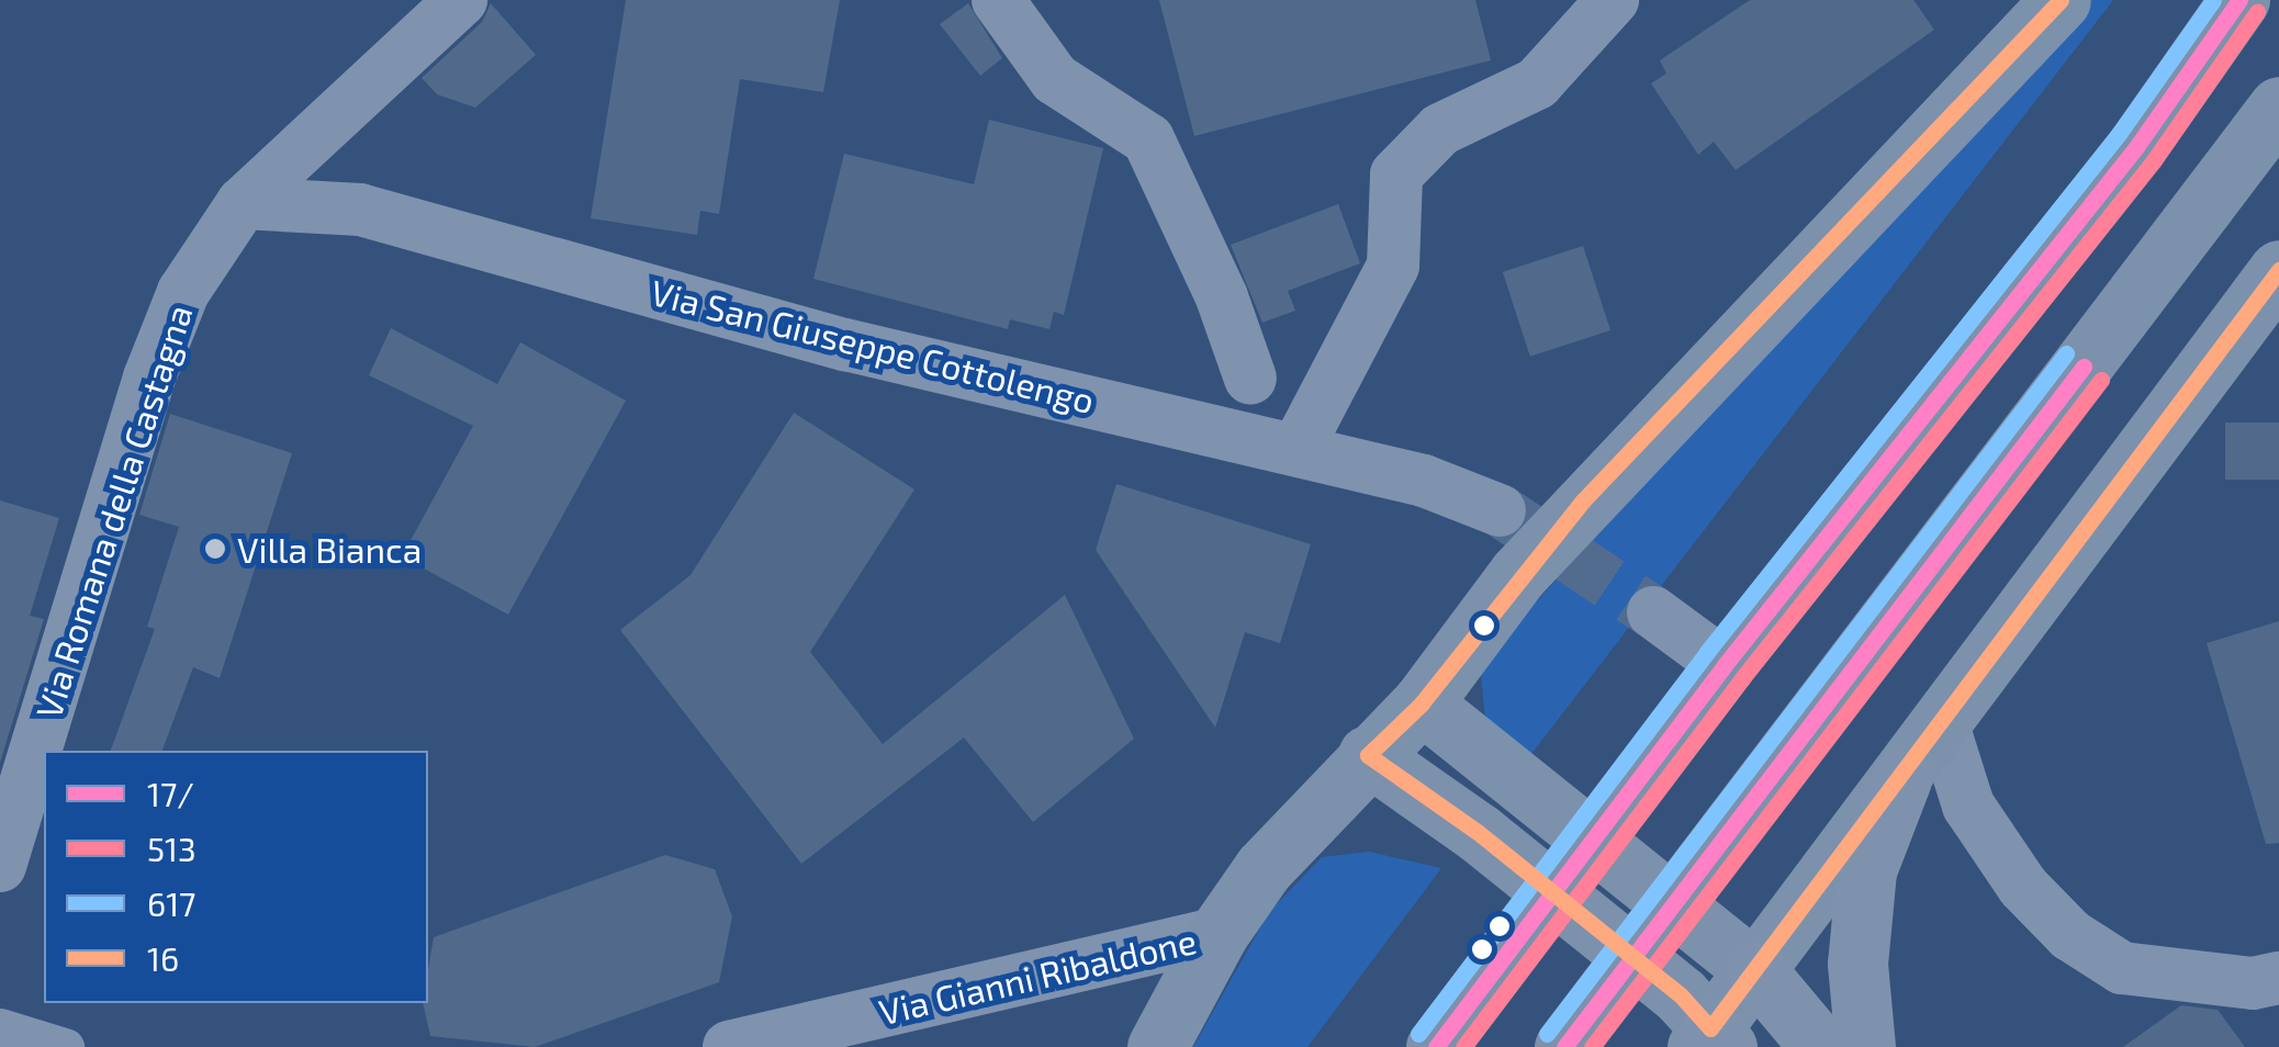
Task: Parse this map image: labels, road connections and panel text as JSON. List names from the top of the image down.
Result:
{
  "streets": {
    "street": ["Via San Giuseppe Cottolengo", "Via Romana della Castagna", "Via Gianni Ribaldone"]
  },
  "crossings": [
    ["Via San Giuseppe Cottolengo", "Via Romana della Castagna"]
  ],
  "places": ["Villa Bianca"],
  "lines": [
    "transit line 17/",
    "transit line 617",
    "transit line 16",
    "transit line 513"
  ],
  "legend": [
    "17/",
    "513",
    "617",
    "16"
  ]
}
